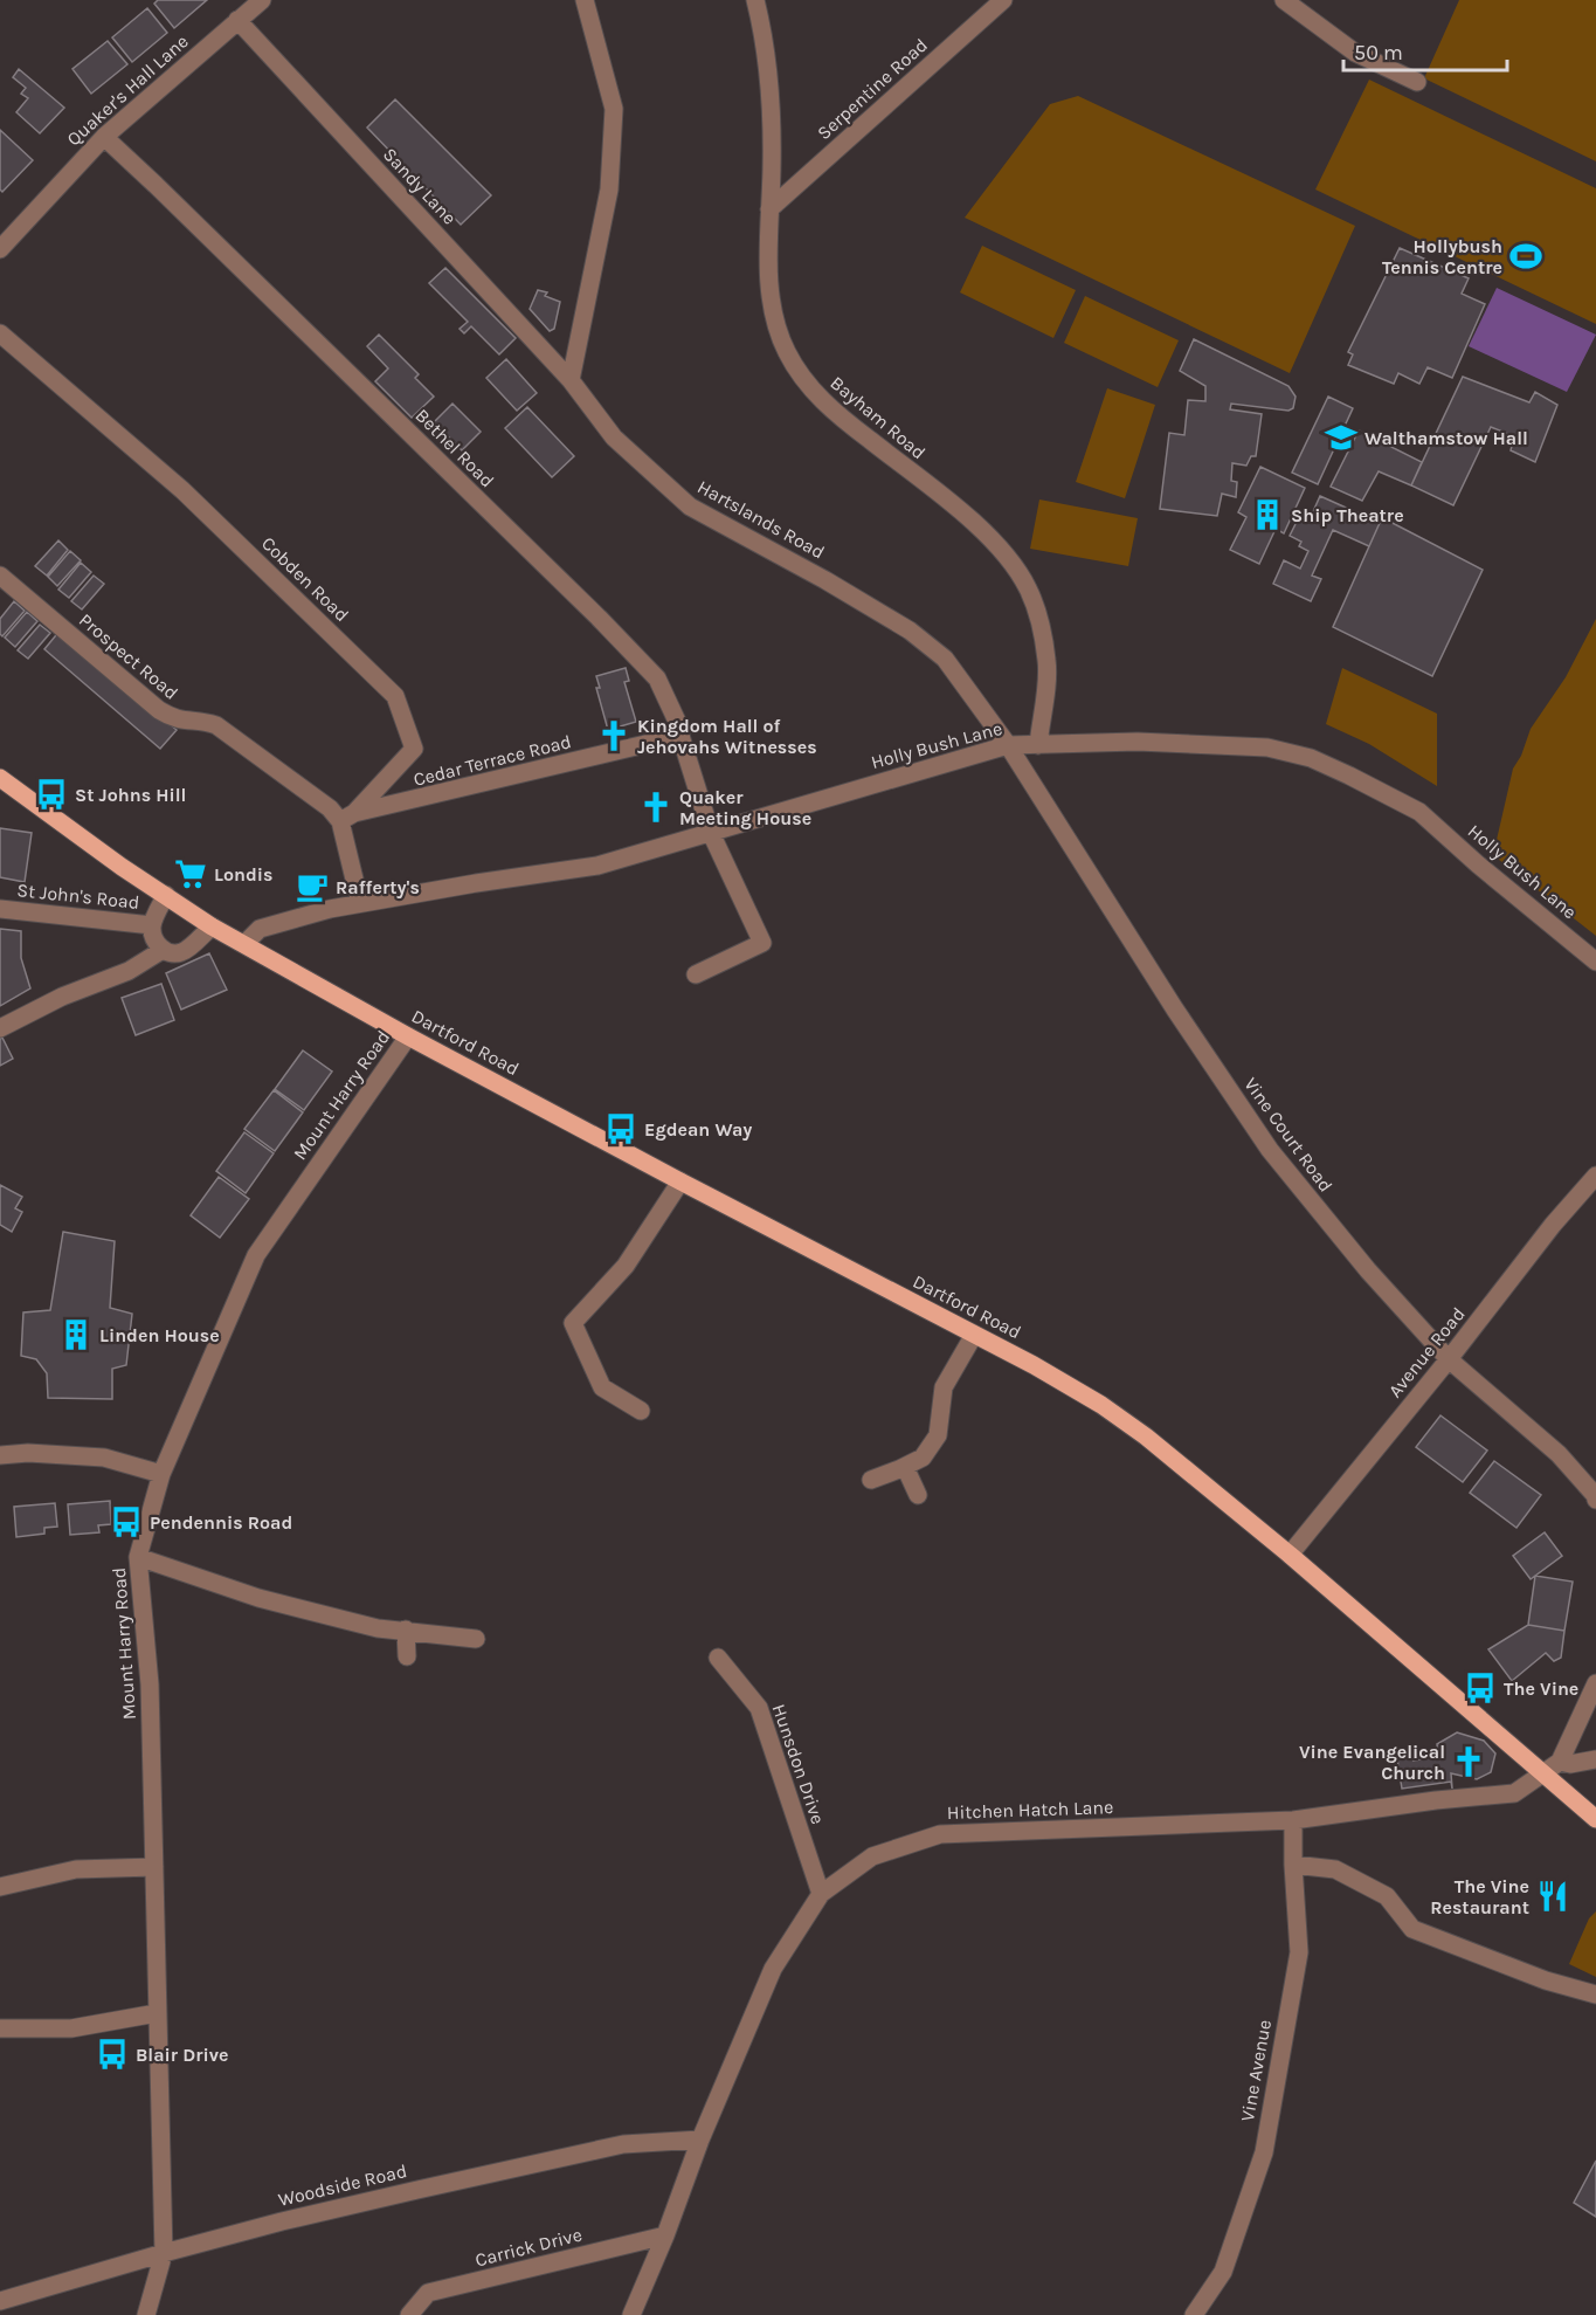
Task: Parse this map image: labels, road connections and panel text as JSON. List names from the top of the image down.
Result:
{
  "streets": {
    "main road": ["Dartford Road"],
    "street": [
      "Serpentine Road",
      "Quaker's Hall Lane",
      "Sandy Lane",
      "Bayham Road",
      "Bethel Road",
      "Hartslands Road",
      "Cobden Road",
      "Prospect Road",
      "Holly Bush Lane",
      "Cedar Terrace Road",
      "St John's Road",
      "Mount Harry Road",
      "Vine Court Road",
      "Avenue Road",
      "Hunsdon Drive",
      "Hitchen Hatch Lane",
      "Vine Avenue",
      "Woodside Road",
      "Carrick Drive"
    ]
  },
  "crossings": [
    ["Serpentine Road", "Bayham Road"],
    ["Quaker's Hall Lane", "Sandy Lane"],
    ["Quaker's Hall Lane", "Bethel Road"],
    ["Sandy Lane", "Hartslands Road"],
    ["Bayham Road", "Holly Bush Lane"],
    ["Bethel Road", "Holly Bush Lane"],
    ["Bethel Road", "Cedar Terrace Road"],
    ["Hartslands Road", "Holly Bush Lane"],
    ["Hartslands Road", "Vine Court Road"],
    ["Cobden Road", "Prospect Road"],
    ["Cobden Road", "Cedar Terrace Road"],
    ["Prospect Road", "Cedar Terrace Road"],
    ["Holly Bush Lane", "Dartford Road"],
    ["Holly Bush Lane", "Vine Court Road"],
    ["Dartford Road", "Mount Harry Road"],
    ["Dartford Road", "Avenue Road"],
    ["Dartford Road", "Hitchen Hatch Lane"],
    ["Mount Harry Road", "Woodside Road"],
    ["Vine Court Road", "Avenue Road"],
    ["Hunsdon Drive", "Hitchen Hatch Lane"],
    ["Hitchen Hatch Lane", "Vine Avenue"],
    ["Hitchen Hatch Lane", "Woodside Road"],
    ["Hitchen Hatch Lane", "Carrick Drive"]
  ],
  "places": {
    "sports": ["Hollybush Tennis Centre"],
    "school or university": ["Walthamstow Hall"],
    "building": ["Ship Theatre", "Linden House"],
    "church": ["Kingdom Hall of Jehovahs Witnesses", "Quaker Meeting House", "Vine Evangelical Church"],
    "bus stop": [
      "St Johns Hill",
      "Egdean Way",
      "Pendennis Road",
      "The Vine",
      "Blair Drive"
    ],
    "supermarket": ["Londis"],
    "cafe": ["Rafferty's"],
    "restaurant": ["The Vine Restaurant"]
  },
  "scale_bar": "50 m"
}
